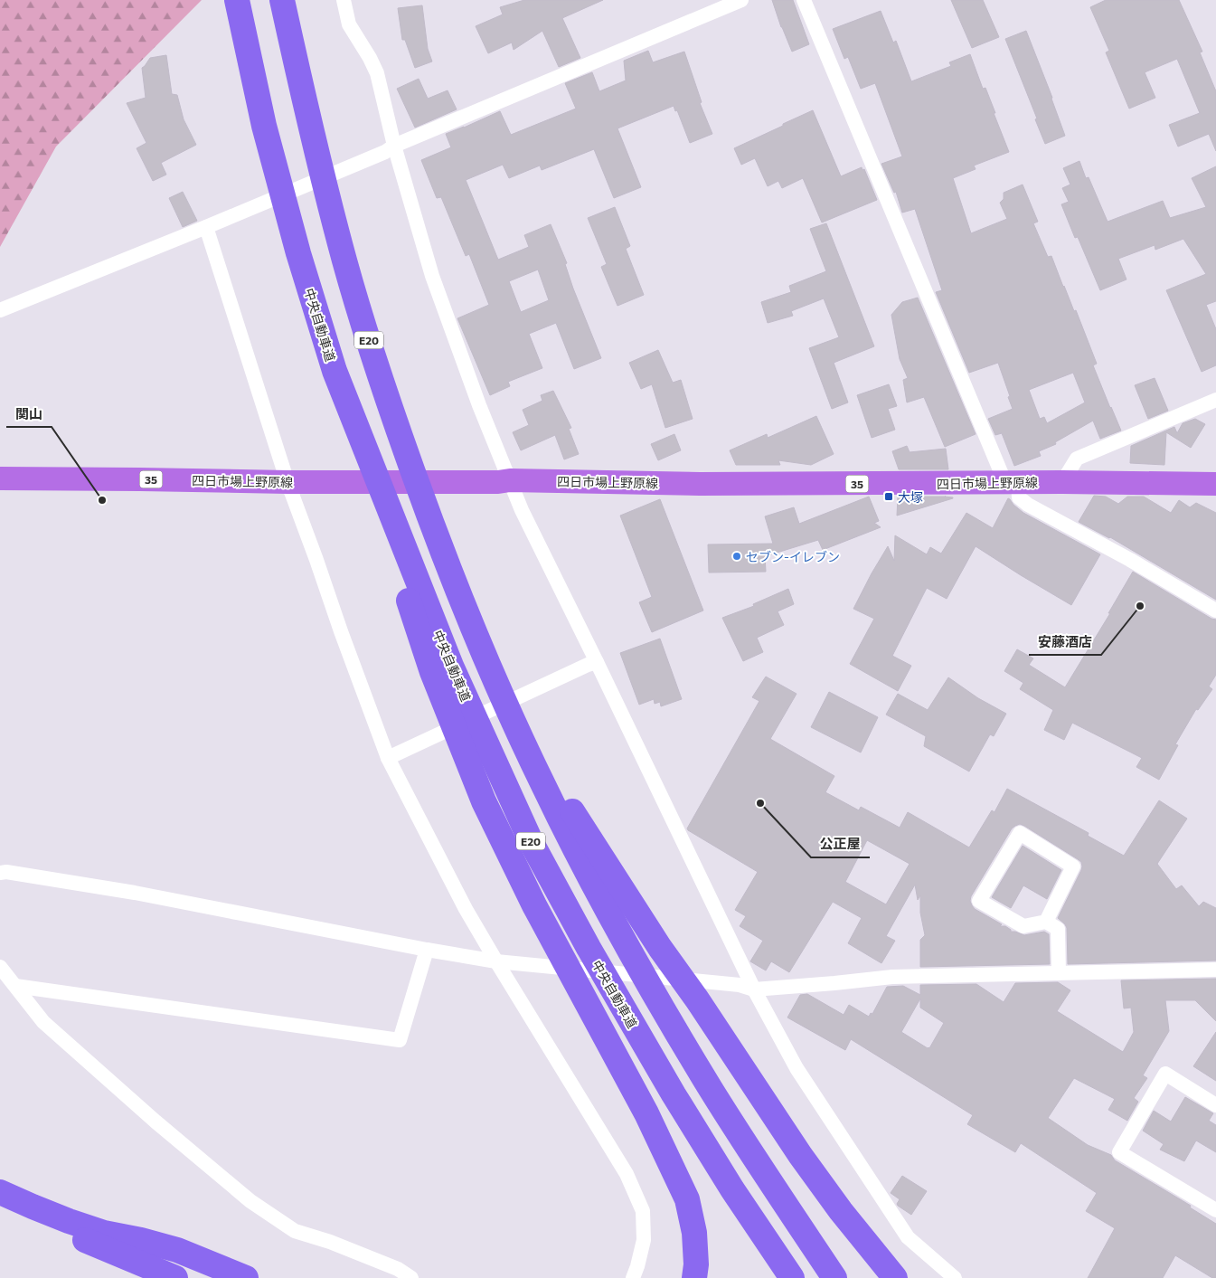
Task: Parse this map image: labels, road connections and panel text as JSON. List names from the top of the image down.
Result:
{
  "streets": {
    "highway": ["中央自動車道", "E20"],
    "main road": ["35", "四日市場上野原線"]
  },
  "places": {
    "transit": ["大塚"],
    "other": [
      "関山",
      "セブン-イレブン",
      "安藤酒店",
      "公正屋"
    ]
  }
}
